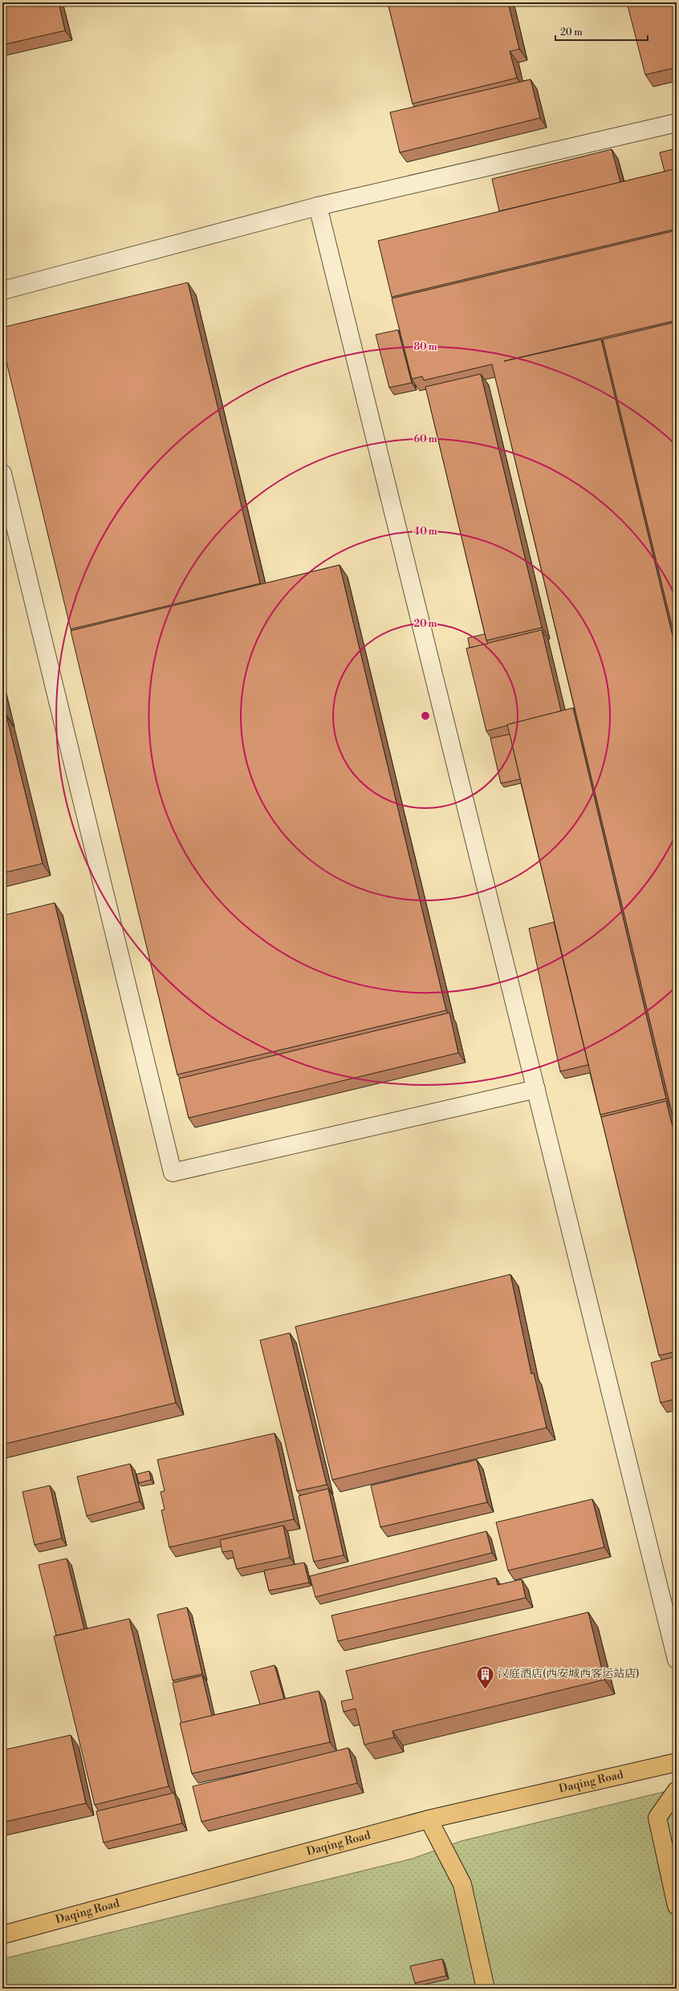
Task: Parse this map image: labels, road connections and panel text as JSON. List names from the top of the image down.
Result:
{
  "streets": {
    "main road": ["Daqing Road"]
  },
  "places": {
    "building": ["汉庭酒店(西安城西客运站店)"]
  },
  "scale_bar": "20 m",
  "rings": [
    "80 m",
    "60 m",
    "40 m",
    "20 m"
  ]
}
